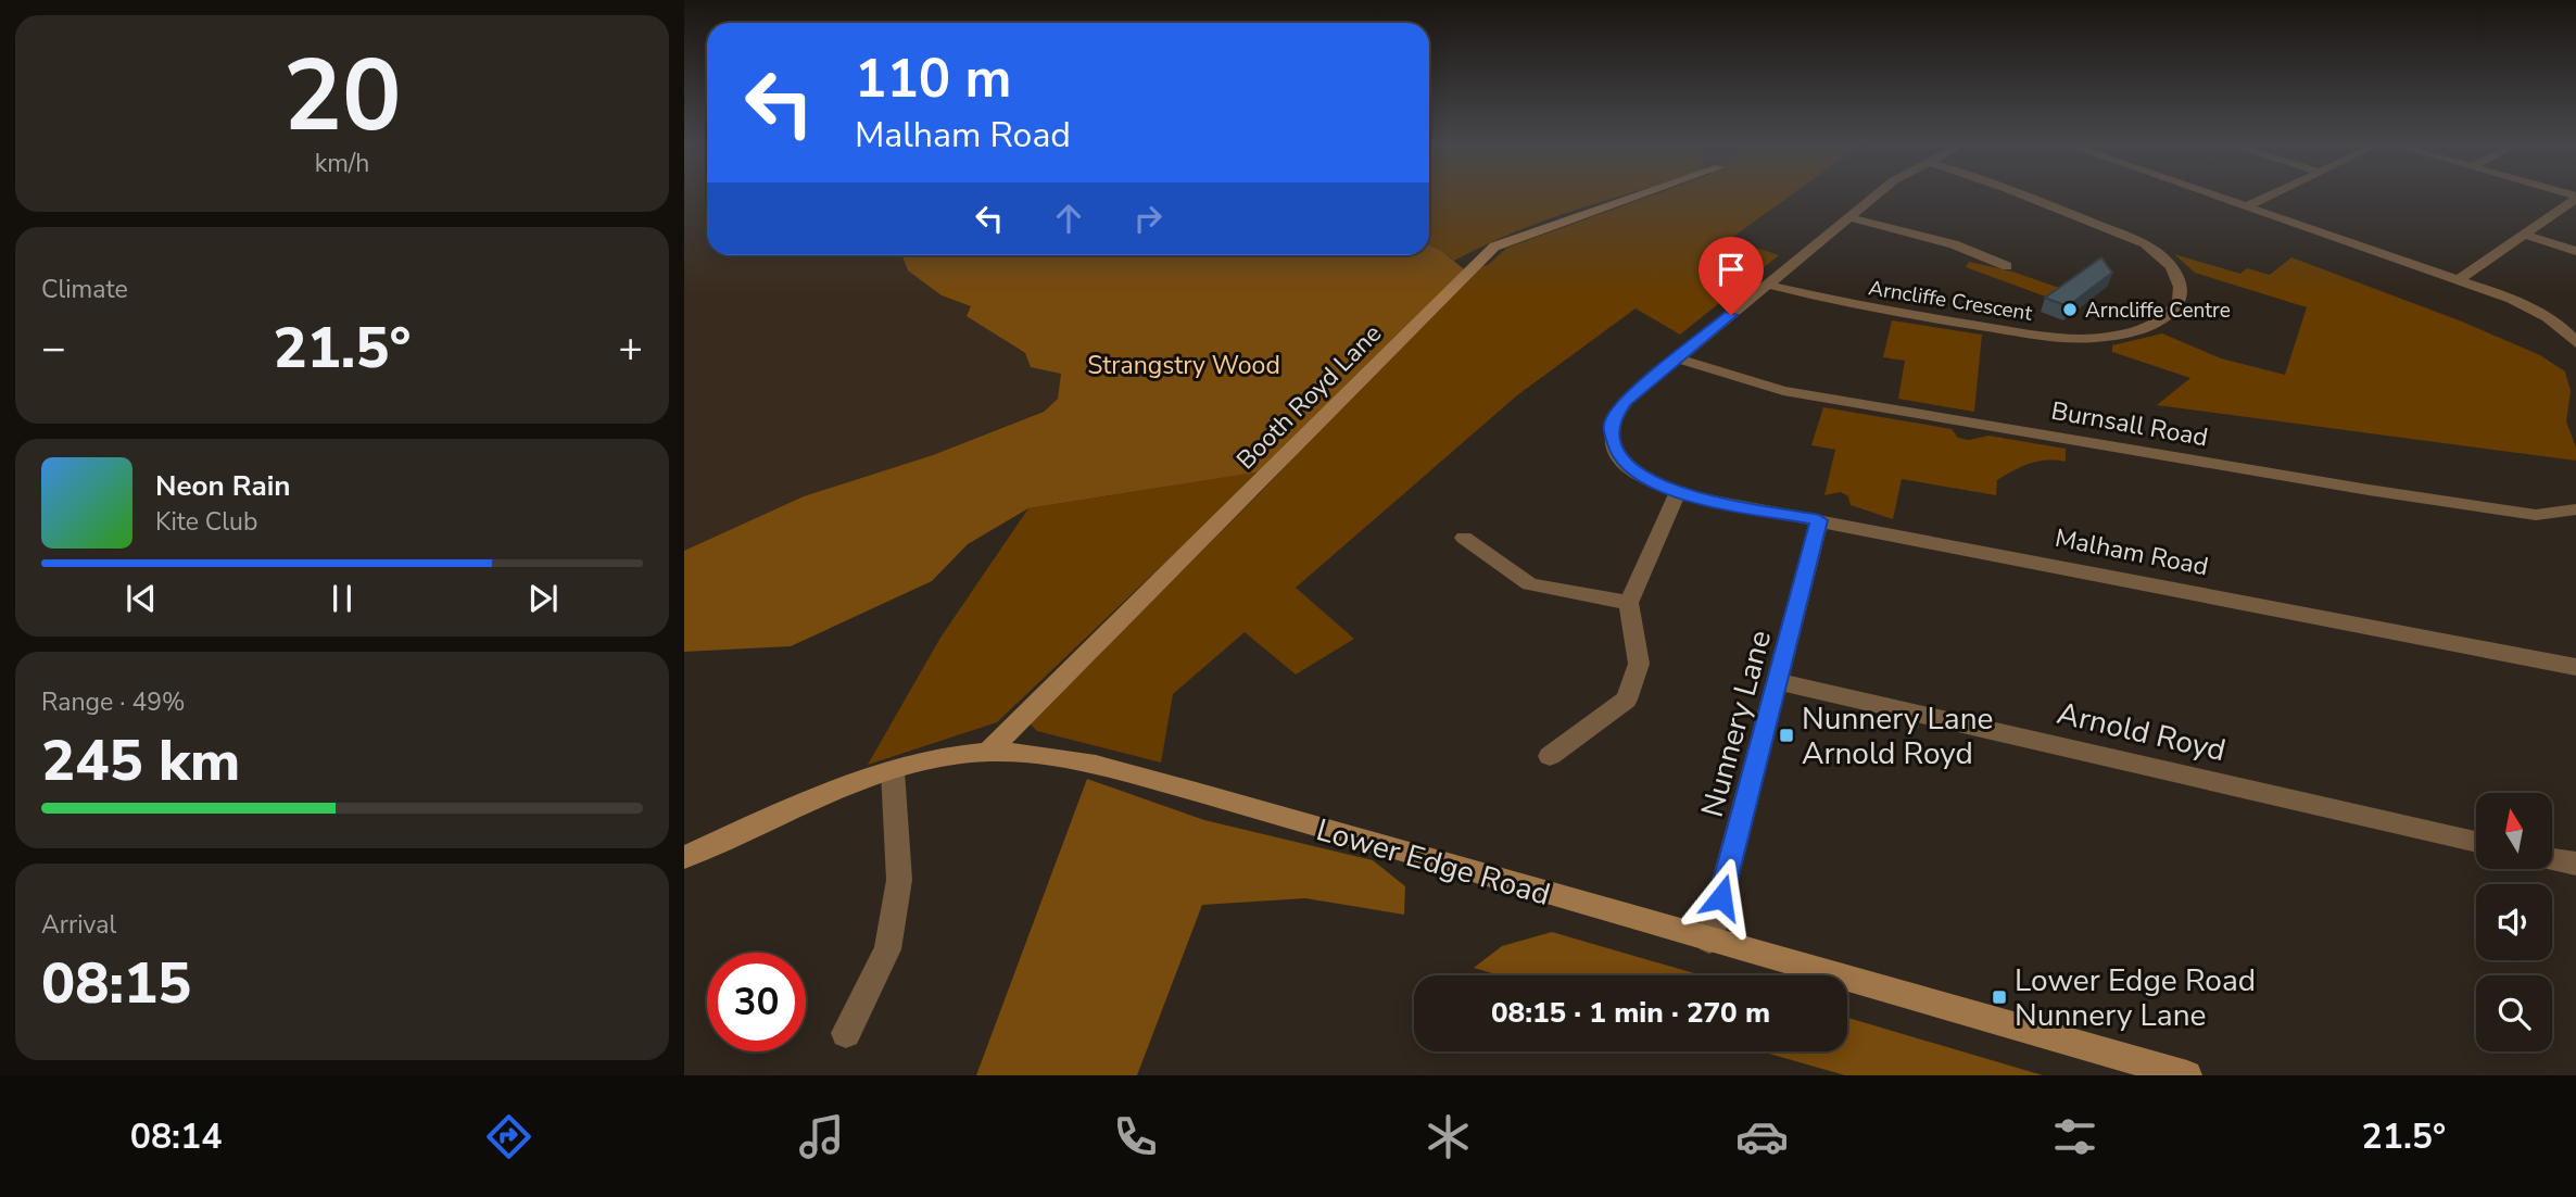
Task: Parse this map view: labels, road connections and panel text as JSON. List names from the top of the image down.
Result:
{
  "streets": {
    "street": [
      "Arncliffe Crescent",
      "Booth Royd Lane",
      "Burnsall Road",
      "Malham Road",
      "Nunnery Lane",
      "Arnold Royd",
      "Lower Edge Road"
    ]
  },
  "crossings": [
    ["Booth Royd Lane", "Lower Edge Road"],
    ["Burnsall Road", "Malham Road"],
    ["Malham Road", "Nunnery Lane"],
    ["Nunnery Lane", "Arnold Royd"],
    ["Nunnery Lane", "Lower Edge Road"]
  ],
  "parks": ["Strangstry Wood"],
  "places": {
    "other": ["Arncliffe Centre"],
    "transit": ["Nunnery Lane Arnold Royd", "Lower Edge Road Nunnery Lane"]
  },
  "north": "top",
  "page": {
    "tile": [
      ["20", "km/h"],
      "Climate",
      ["Range · 49%", "245 km"],
      ["Arrival", "08:15"]
    ],
    "turn": ["110 m", "Malham Road"],
    "heat": ["−", "21.5°", "+"],
    "song": ["Neon Rain", "Kite Club"],
    "limit": "30",
    "trip": "08:15 · 1 min · 270 m",
    "tabs": ["08:14", "21.5°"]
  }
}
